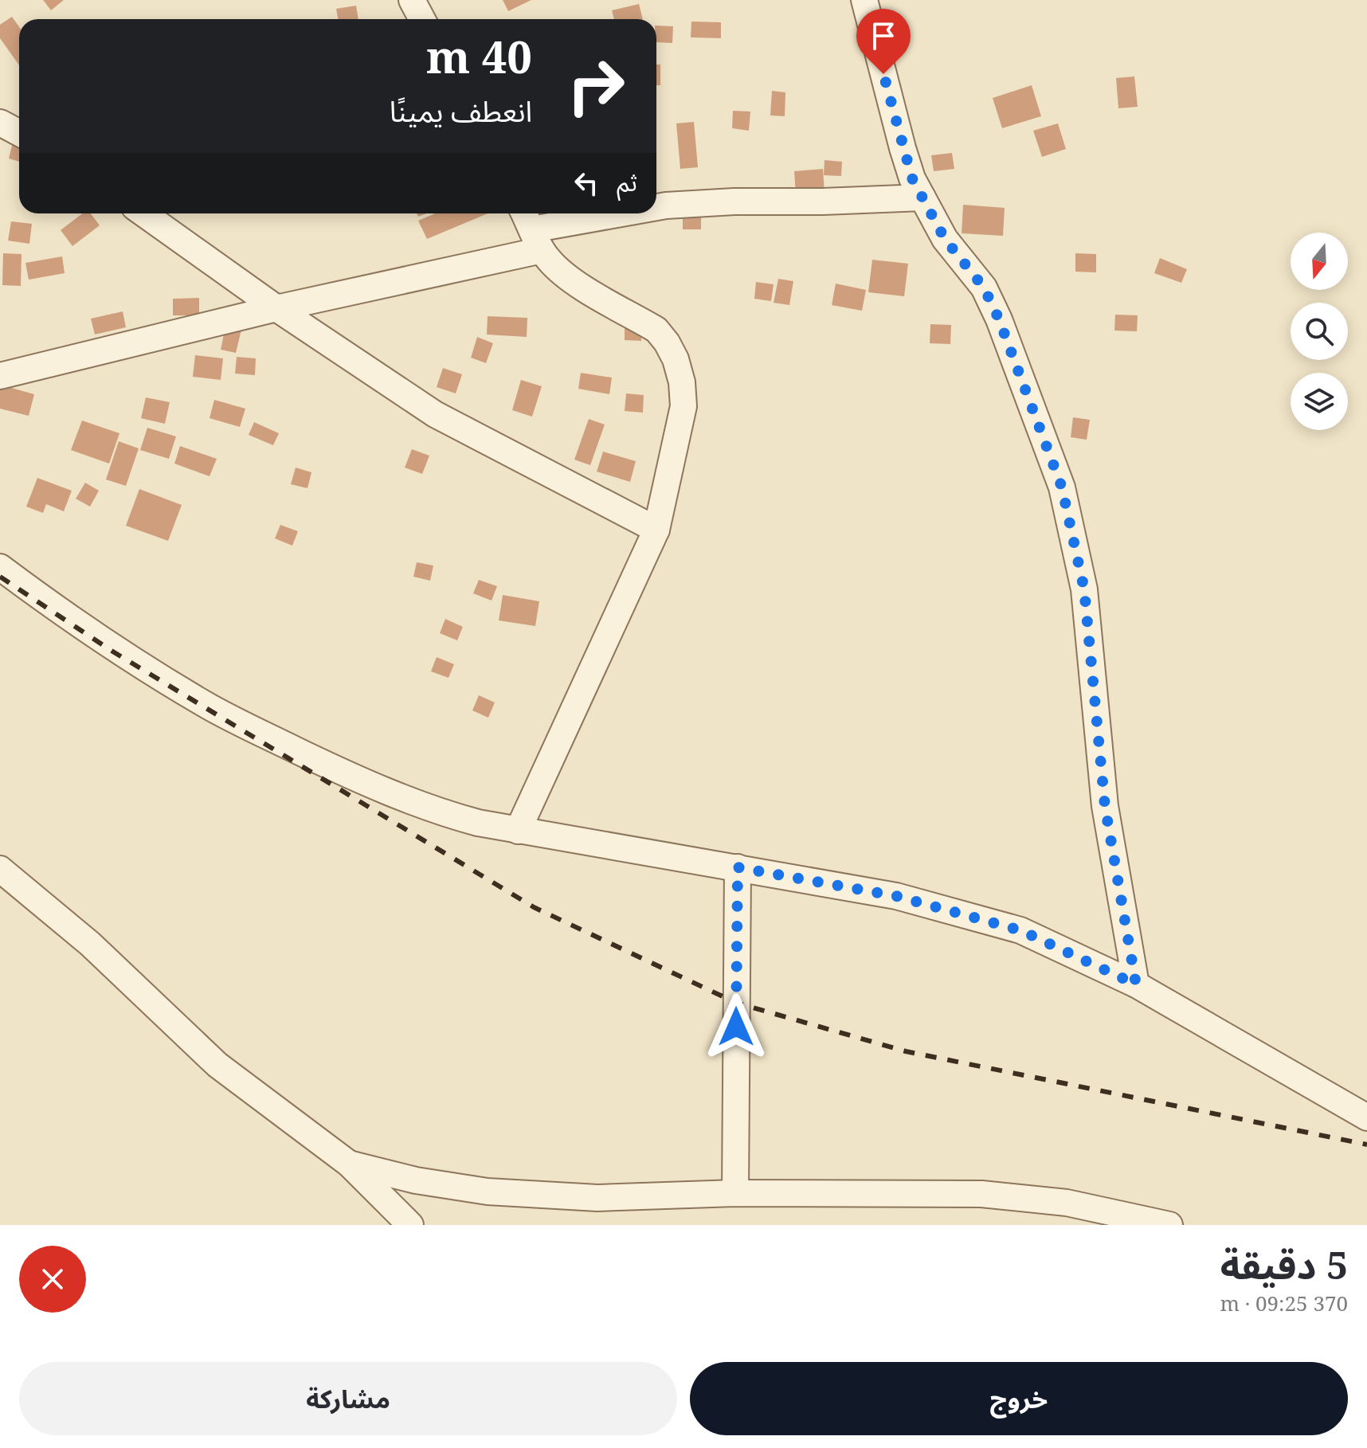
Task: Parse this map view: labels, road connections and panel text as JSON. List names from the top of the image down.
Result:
{
  "north": "bottom",
  "page": {
    "turn": ["40 m", "انعطف يمينًا"],
    "then": "ثم",
    "heading": ["5 دقيقة", "370 m · 09:25"],
    "buttons": ["خروج", "مشاركة"]
  }
}
